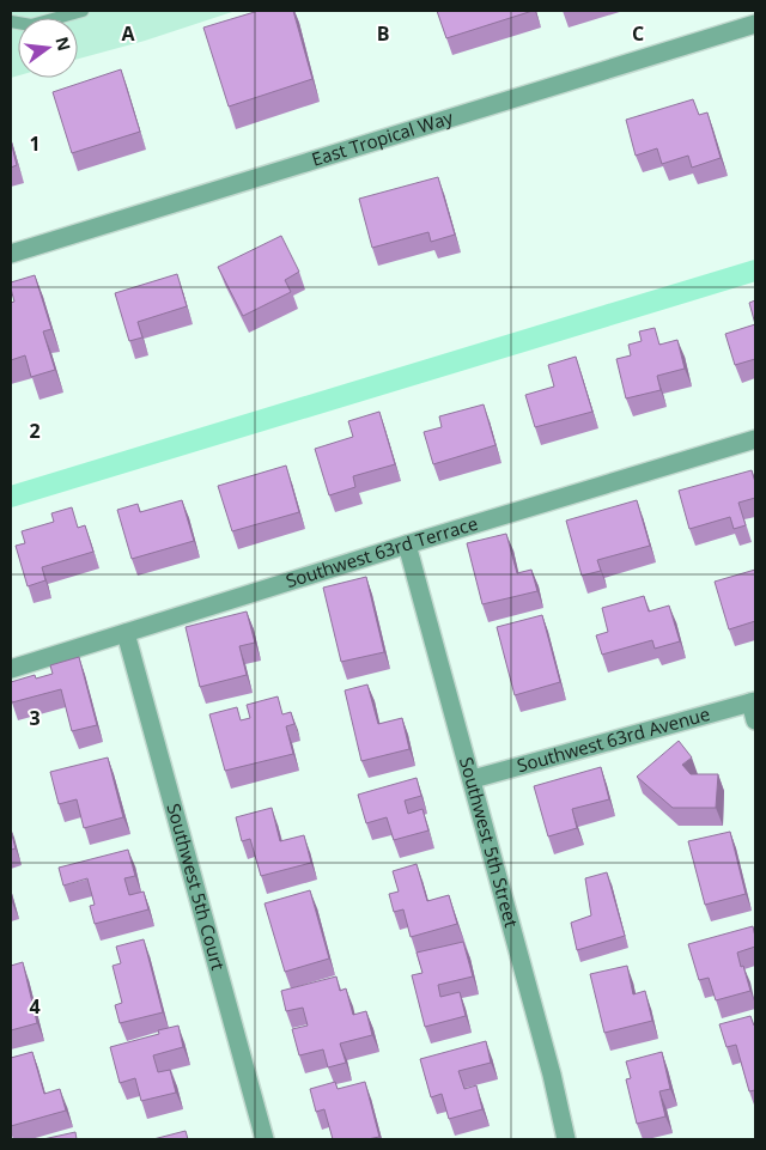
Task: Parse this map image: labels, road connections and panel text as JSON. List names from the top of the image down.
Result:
{
  "streets": {
    "street": [
      "East Tropical Way",
      "Southwest 63rd Terrace",
      "Southwest 63rd Avenue",
      "Southwest 5th Street",
      "Southwest 5th Court"
    ]
  },
  "crossings": [
    ["Southwest 63rd Terrace", "Southwest 5th Street"],
    ["Southwest 63rd Terrace", "Southwest 5th Court"],
    ["Southwest 63rd Avenue", "Southwest 5th Street"]
  ],
  "north": "right",
  "grid": {
    "columns": ["A", "B", "C"],
    "rows": [
      "1",
      "2",
      "3",
      "4"
    ]
  }
}
